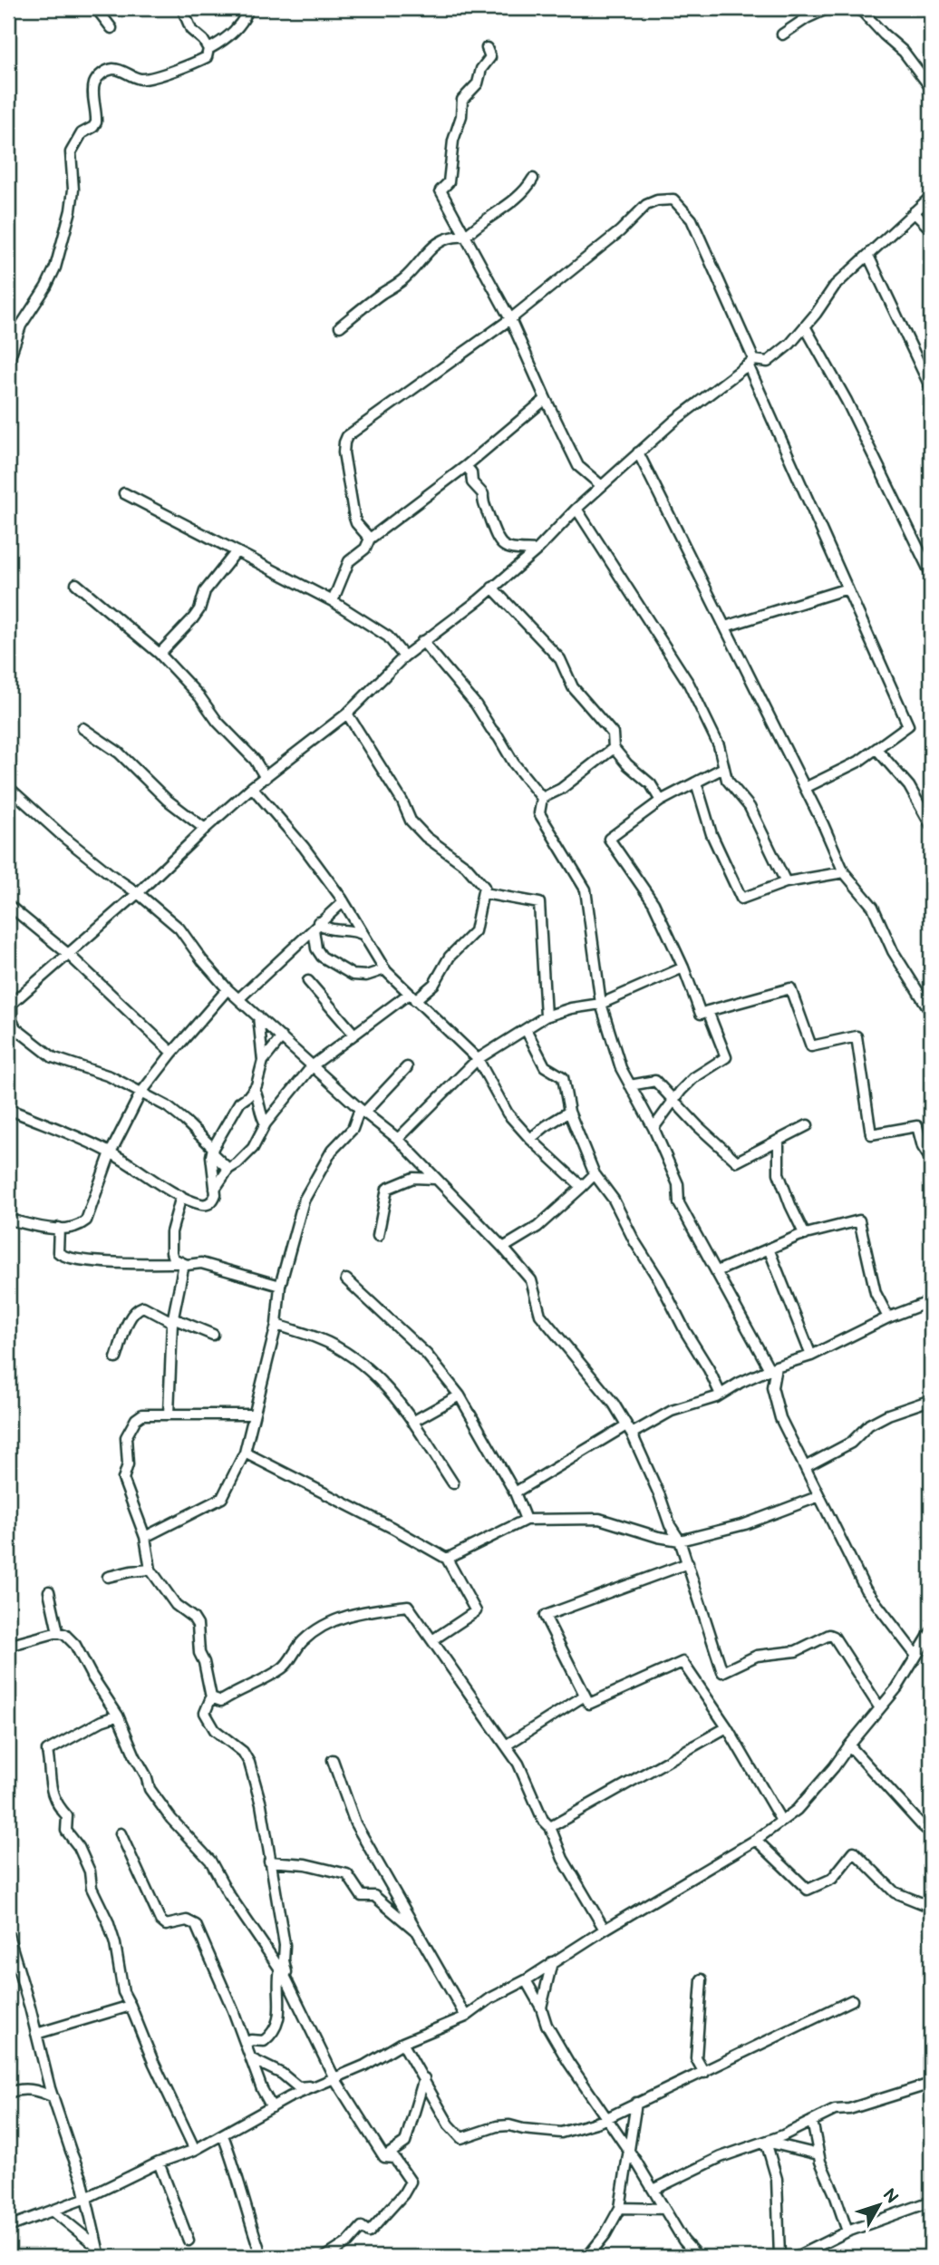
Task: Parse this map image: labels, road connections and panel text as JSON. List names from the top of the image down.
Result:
{
  "north": "top right"
}
